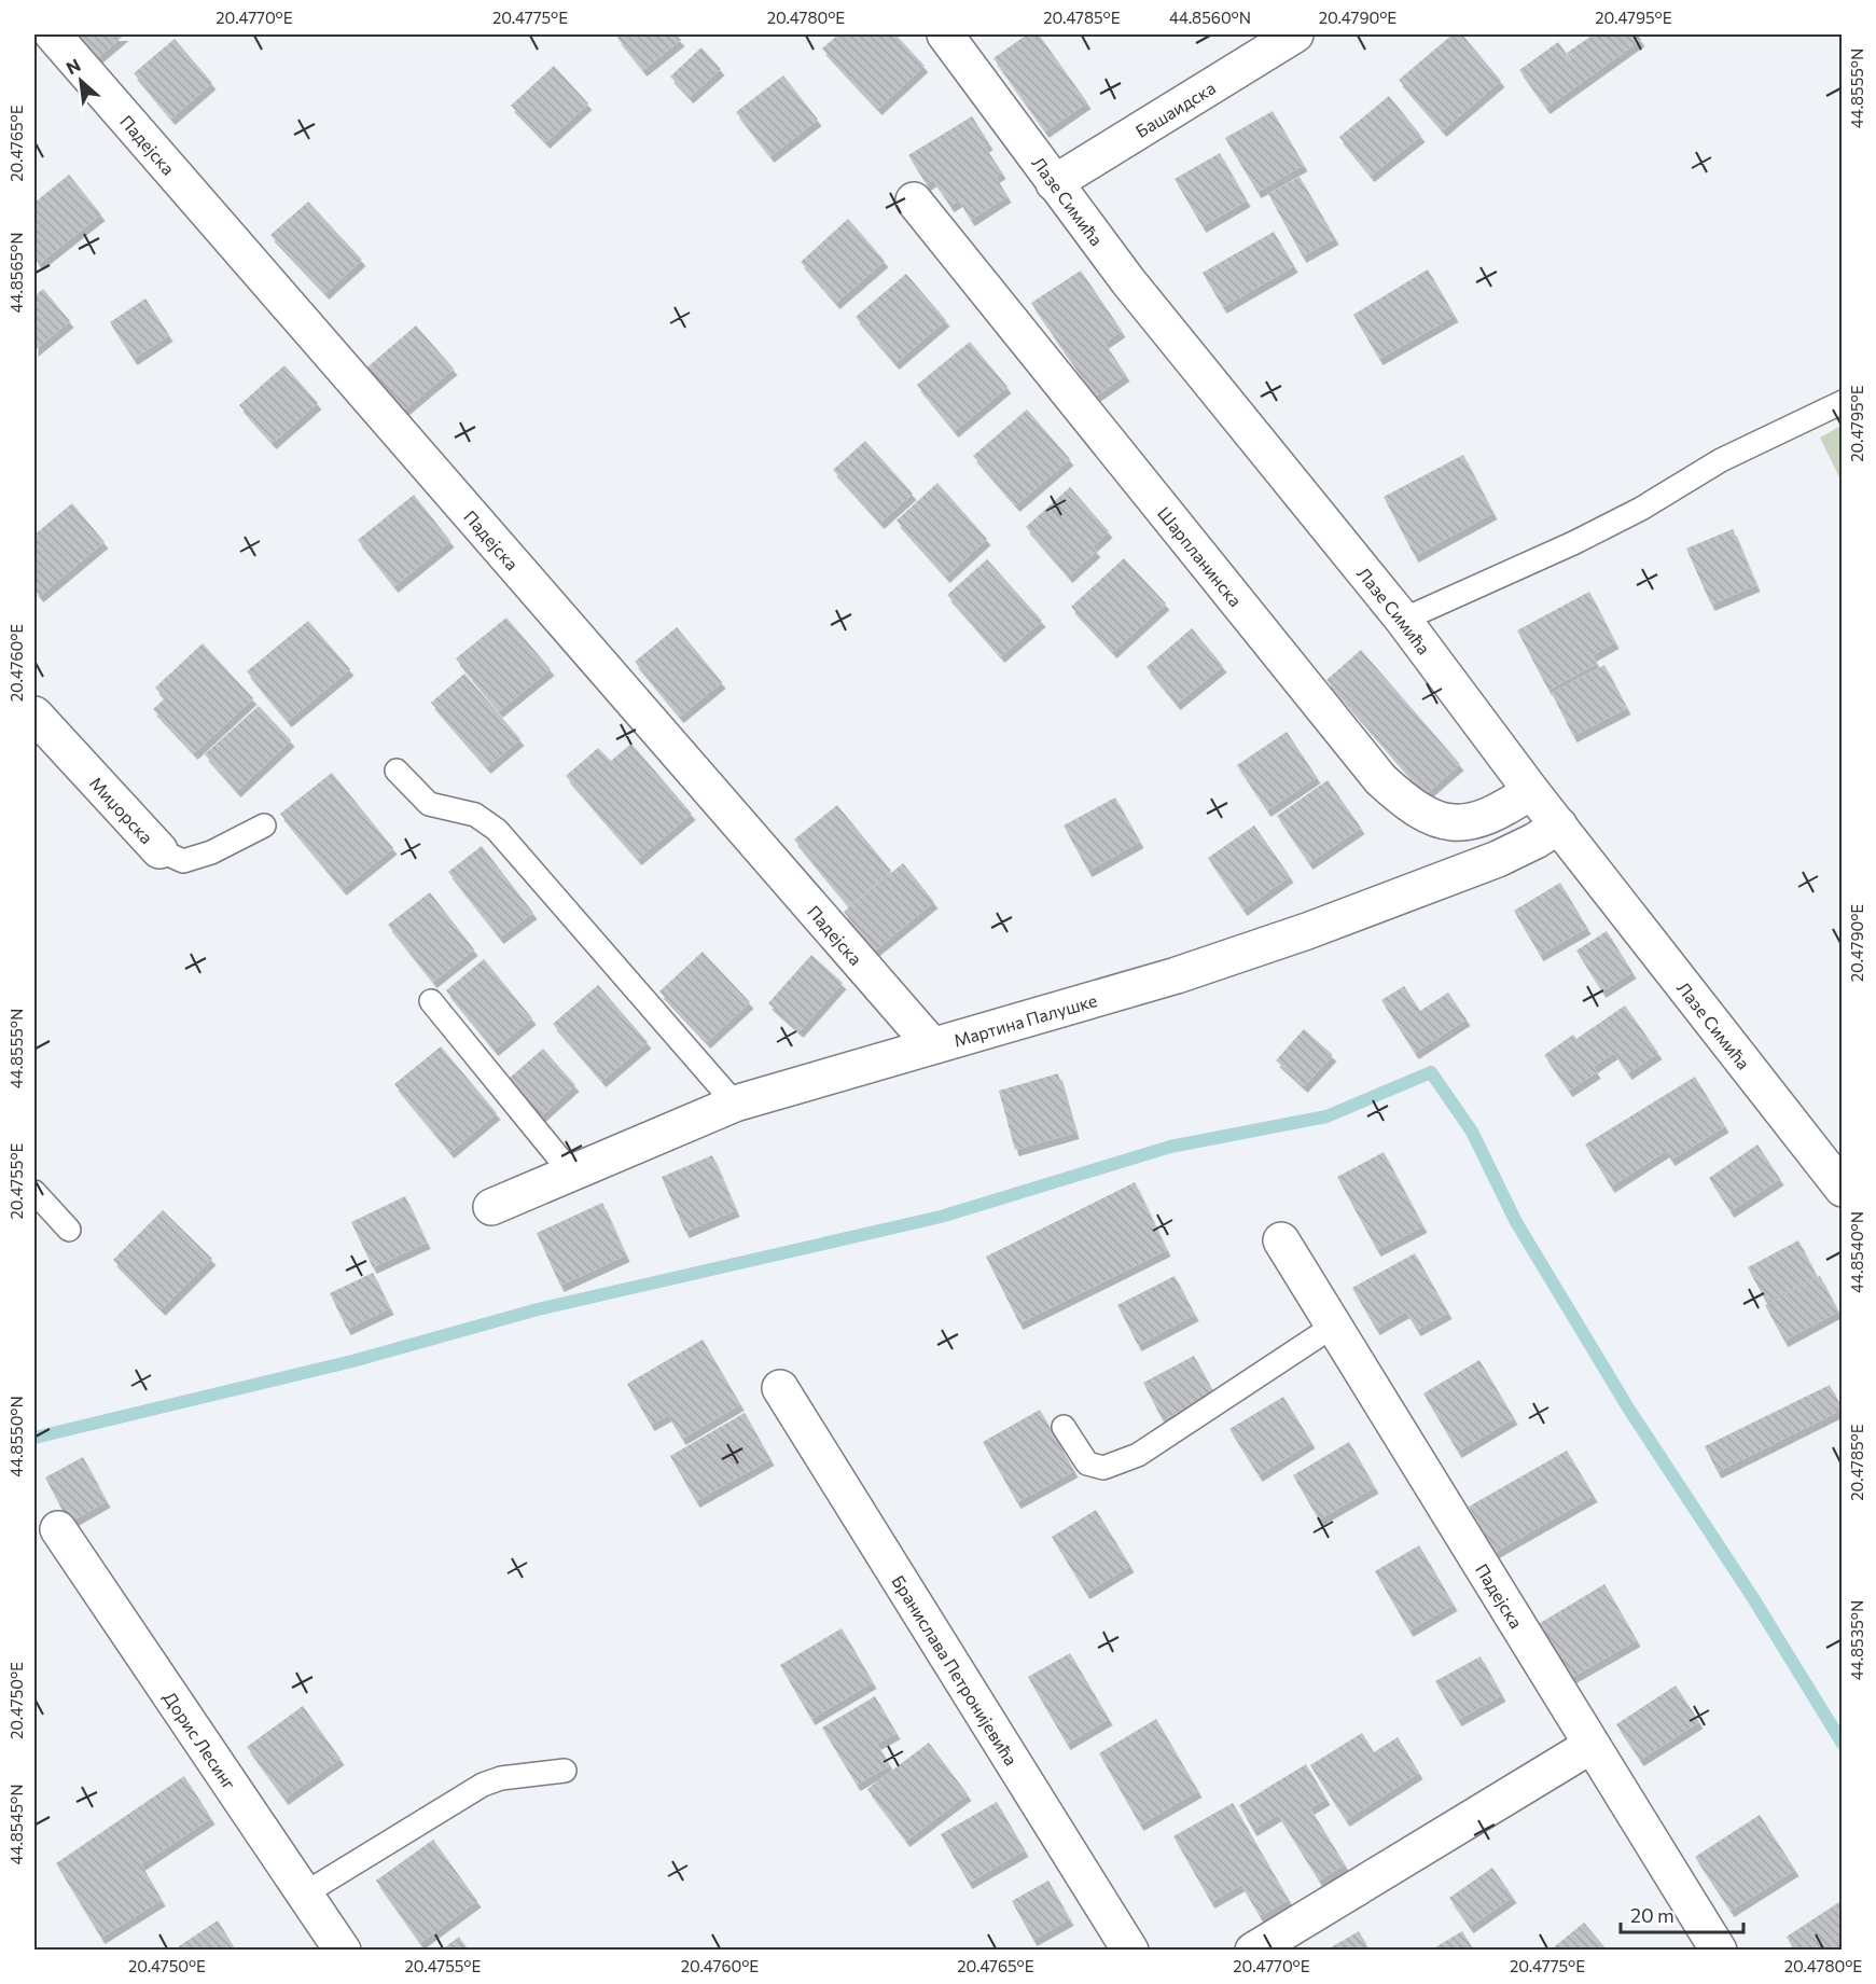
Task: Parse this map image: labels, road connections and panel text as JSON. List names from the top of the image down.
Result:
{
  "streets": {
    "street": [
      "Башаидска",
      "Падејска",
      "Лазе Симића",
      "Шарпланинска",
      "Миџорска",
      "Мартина Палушке",
      "Бранислава Петронијевића",
      "Дорис Лесинг"
    ]
  },
  "crossings": [
    ["Башаидска", "Лазе Симића"],
    ["Падејска", "Мартина Палушке"],
    ["Лазе Симића", "Шарпланинска"],
    ["Лазе Симића", "Мартина Палушке"]
  ],
  "scale_bar": "20 m",
  "north": "top left",
  "coordinates": [
    "20.4770°E",
    "20.4775°E",
    "20.4780°E",
    "20.4785°E",
    "44.8560°N",
    "20.4790°E",
    "20.4795°E",
    "44.8555°N",
    "20.4765°E",
    "44.8565°N",
    "20.4760°E",
    "20.4755°E",
    "44.8540°N",
    "44.8550°N",
    "44.8535°N",
    "20.4750°E",
    "44.8545°N"
  ]
}
